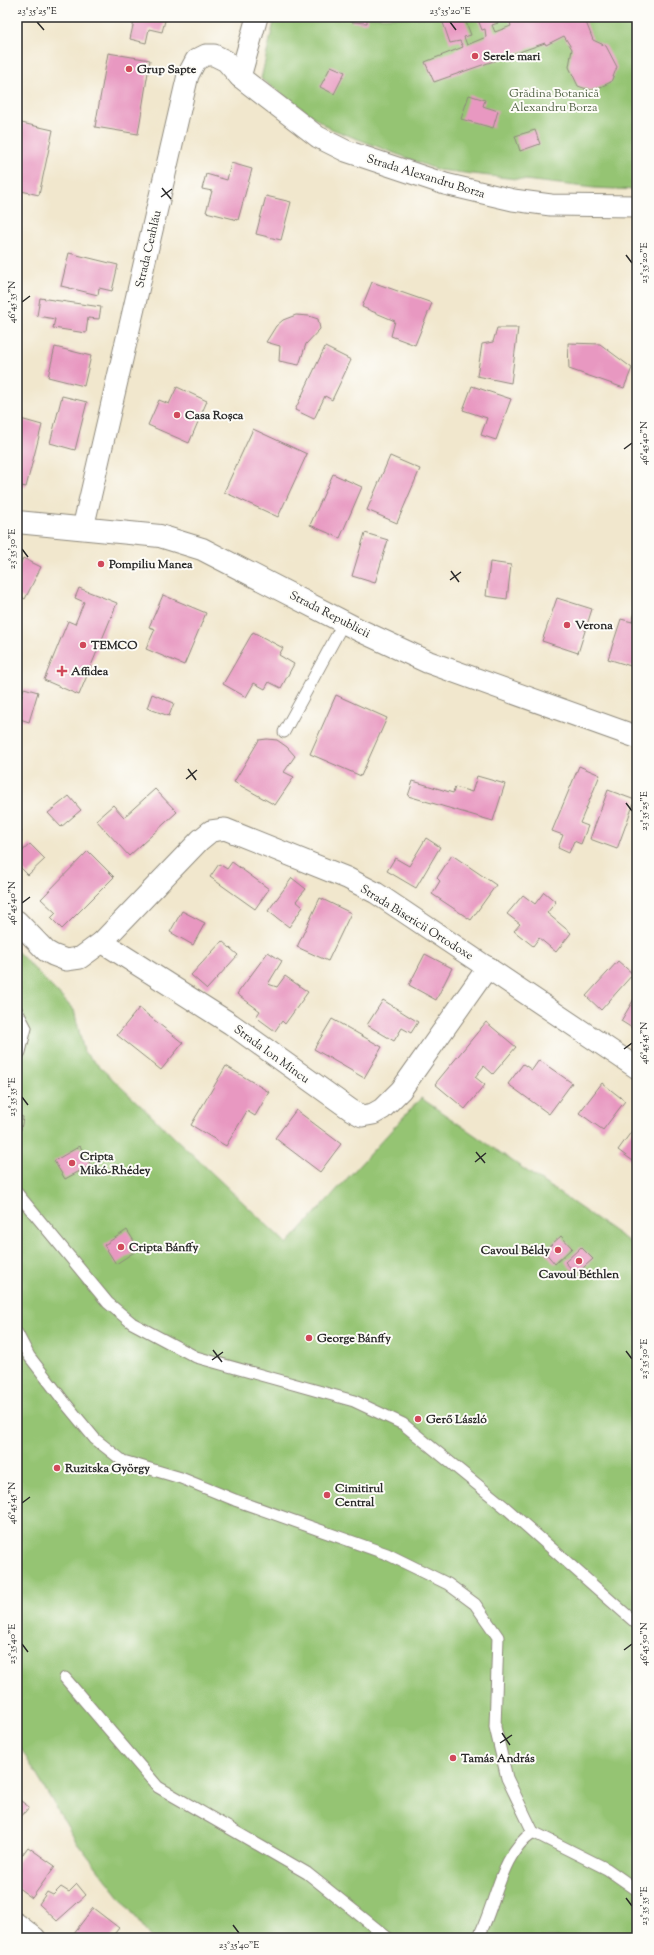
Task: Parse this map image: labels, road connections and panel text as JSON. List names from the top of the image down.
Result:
{
  "streets": {
    "street": [
      "Strada Alexandru Borza",
      "Strada Ceahlău",
      "Strada Republicii",
      "Strada Bisericii Ortodoxe",
      "Strada Ion Mincu"
    ]
  },
  "crossings": [
    ["Strada Alexandru Borza", "Strada Ceahlău"],
    ["Strada Ceahlău", "Strada Republicii"],
    ["Strada Bisericii Ortodoxe", "Strada Ion Mincu"]
  ],
  "parks": ["Grădina Botanică Alexandru Borza"],
  "places": {
    "other": [
      "Serele mari",
      "Grup Sapte",
      "Casa Roșca",
      "Pompiliu Manea",
      "Verona",
      "TEMCO",
      "Cripta Mikó-Rhédey",
      "Cripta Bánffy",
      "Cavoul Béldy",
      "Cavoul Béthlen",
      "George Bánffy",
      "Gerő László",
      "Ruzitska György",
      "Cimitirul Central",
      "Tamás András"
    ],
    "health": ["Affidea"]
  },
  "coordinates": [
    "23°35'25\"E",
    "23°35'20\"E",
    "46°45'35\"N",
    "46°45'40\"N",
    "23°35'30\"E",
    "46°45'45\"N",
    "23°35'35\"E",
    "46°45'50\"N",
    "23°35'40\"E"
  ]
}
